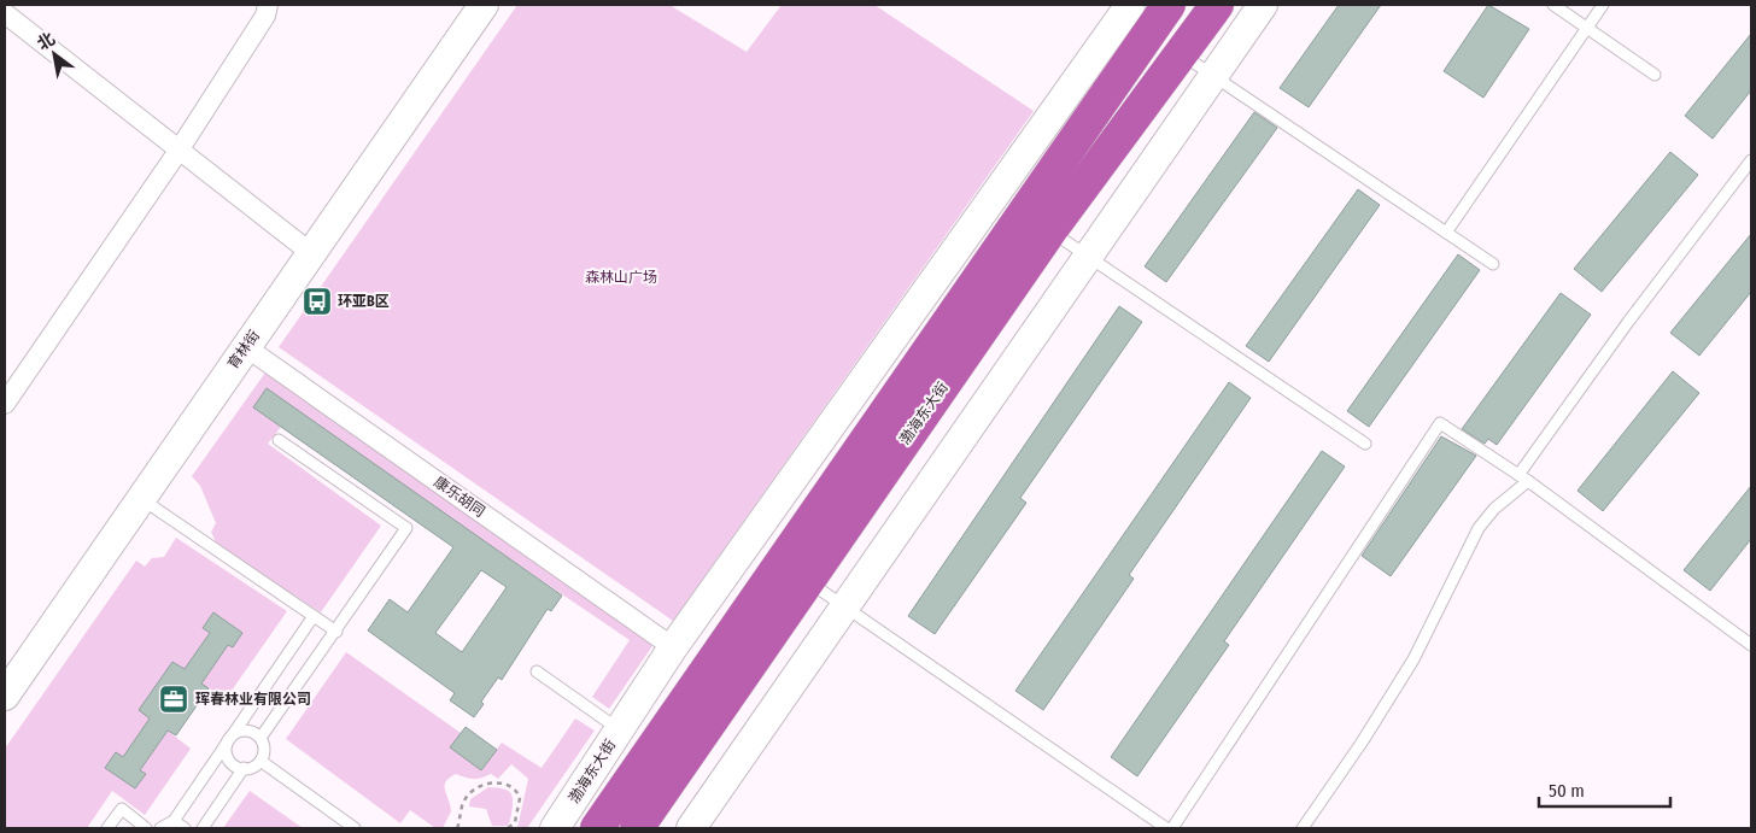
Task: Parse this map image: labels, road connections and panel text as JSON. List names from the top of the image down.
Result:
{
  "streets": {
    "highway": ["渤海东大街"],
    "street": ["育林街", "康乐胡同"]
  },
  "crossings": [
    ["育林街", "康乐胡同"],
    ["渤海东大街", "康乐胡同"]
  ],
  "parks": ["森林山广场"],
  "places": {
    "bus stop": ["环亚B区"],
    "office": ["珲春林业有限公司"]
  },
  "scale_bar": "50 m",
  "north": "top left"
}
